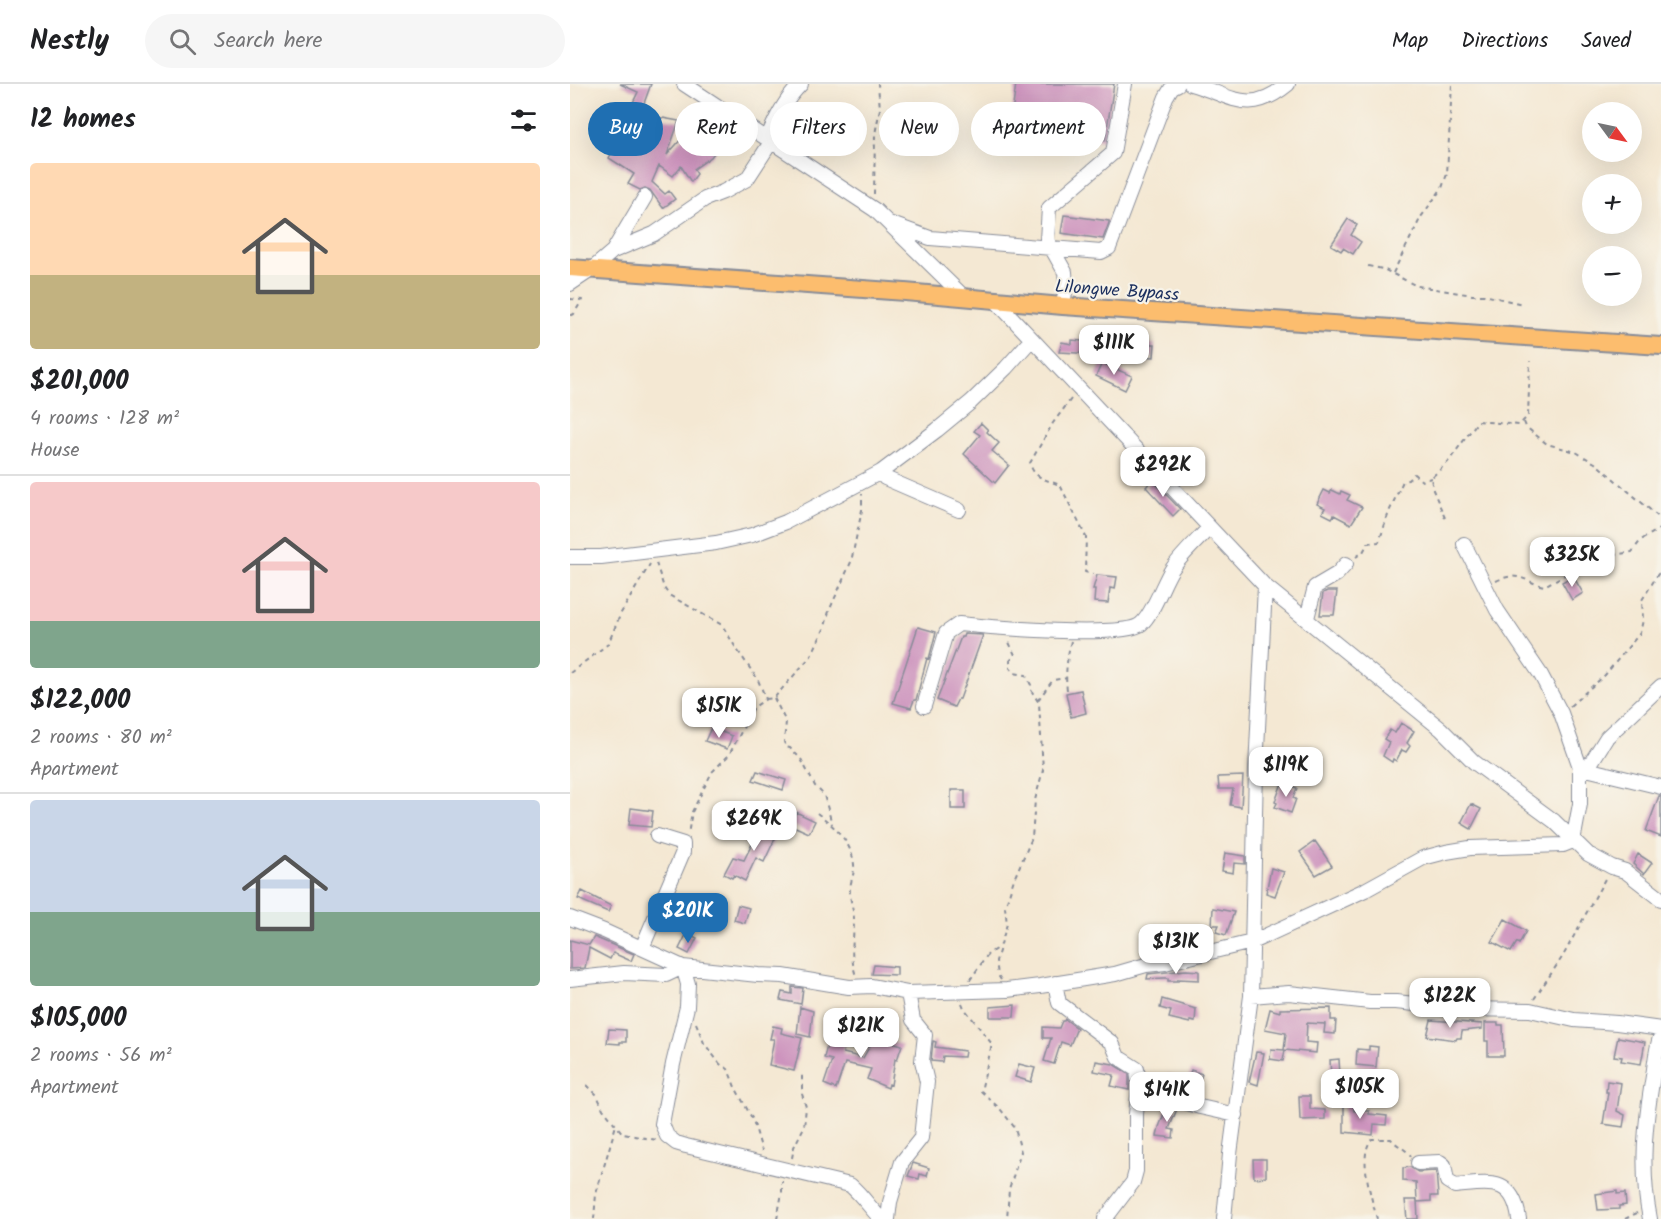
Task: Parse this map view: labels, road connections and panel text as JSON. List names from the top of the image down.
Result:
{
  "streets": {
    "main road": ["Lilongwe Bypass"]
  },
  "north": "bottom right",
  "page": {
    "header": "Nestly",
    "search": "Search here",
    "nav": ["Map", "Directions", "Saved"],
    "heading": "12 homes",
    "map_buttons": ["+", "−"],
    "chip": [
      "Buy",
      "Rent",
      "Filters",
      "New",
      "Apartment"
    ],
    "list": [
      {
        "name": "$201,000",
        "note": "4 rooms · 128 m² · House"
      },
      {
        "name": "$122,000",
        "note": "2 rooms · 80 m² · Apartment"
      },
      {
        "name": "$105,000",
        "note": "2 rooms · 56 m² · Apartment"
      }
    ],
    "price": [
      "$111K",
      "$292K",
      "$325K",
      "$151K",
      "$119K",
      "$269K",
      "$201K",
      "$131K",
      "$122K",
      "$121K",
      "$105K",
      "$141K"
    ]
  }
}
